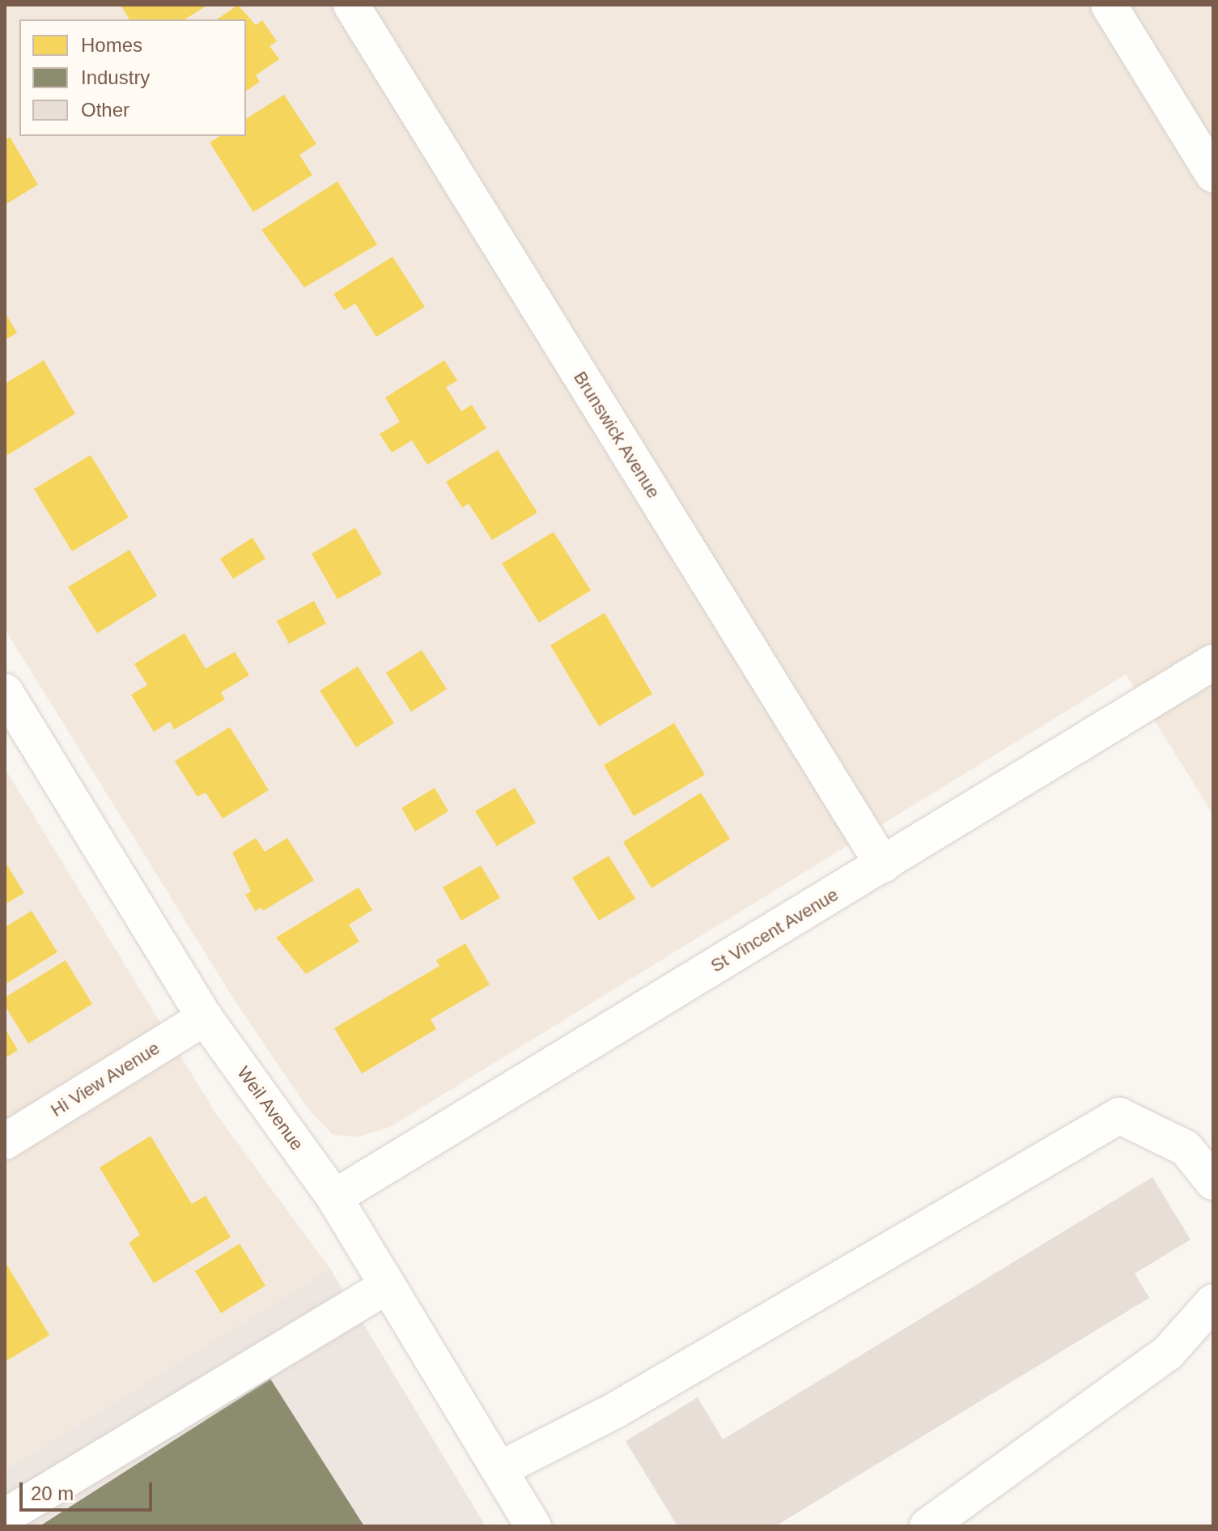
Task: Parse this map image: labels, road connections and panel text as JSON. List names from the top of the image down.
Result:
{
  "streets": {
    "street": [
      "Brunswick Avenue",
      "St Vincent Avenue",
      "Hi View Avenue",
      "Weil Avenue"
    ]
  },
  "crossings": [
    ["Brunswick Avenue", "St Vincent Avenue"],
    ["St Vincent Avenue", "Weil Avenue"],
    ["Hi View Avenue", "Weil Avenue"]
  ],
  "legend": ["Homes", "Industry", "Other"],
  "scale_bar": "20 m"
}
